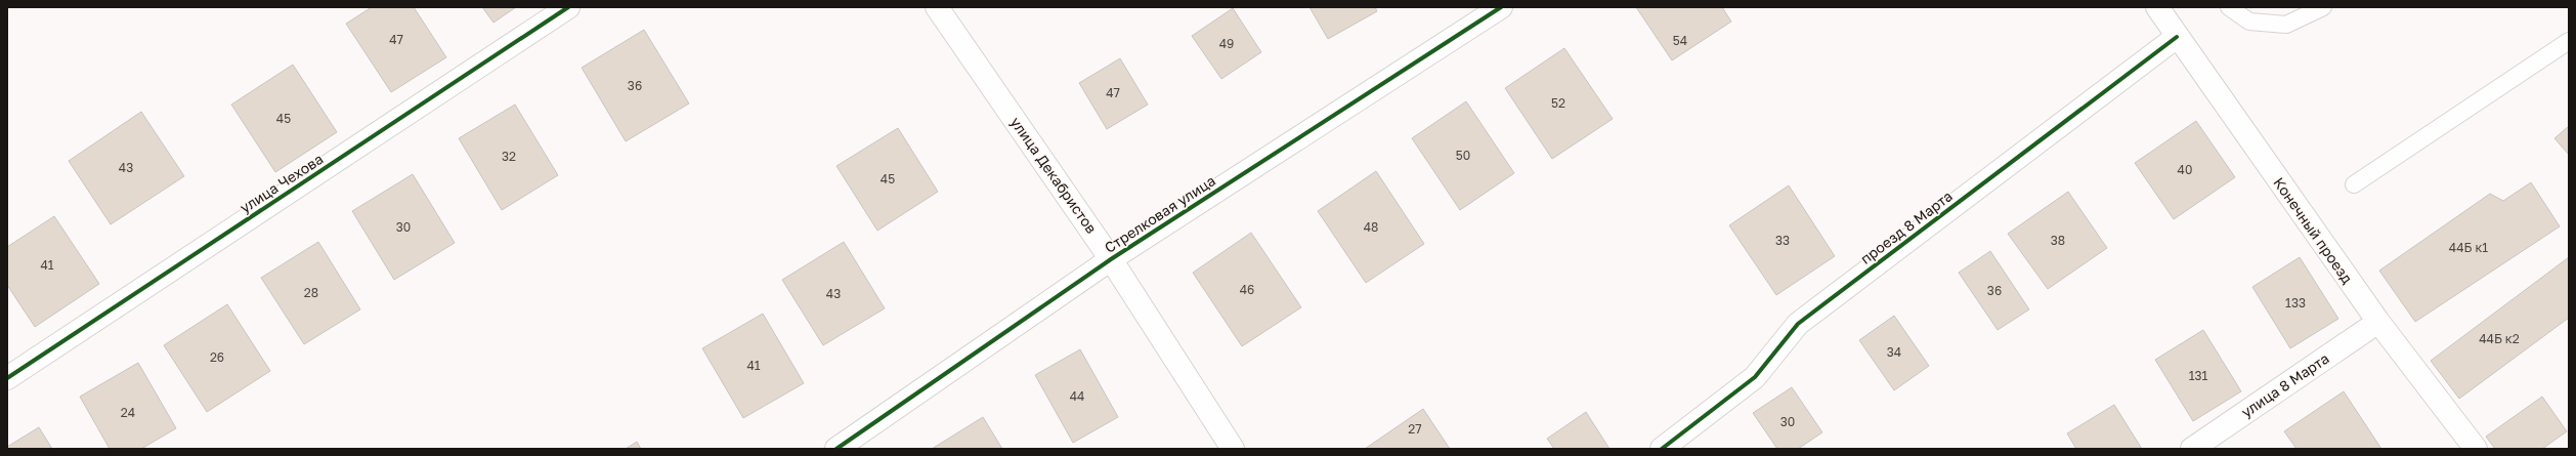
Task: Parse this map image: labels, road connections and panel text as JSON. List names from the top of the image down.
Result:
{
  "streets": {
    "street": [
      "улица Декабристов",
      "улица Чехова",
      "Стрелковая улица",
      "проезд 8 Марта",
      "Конечный проезд",
      "улица 8 Марта"
    ]
  },
  "crossings": [
    ["улица Декабристов", "Стрелковая улица"],
    ["проезд 8 Марта", "Конечный проезд"],
    ["Конечный проезд", "улица 8 Марта"]
  ],
  "house_numbers": [
    "47",
    "54",
    "49",
    "36",
    "47",
    "52",
    "45",
    "50",
    "32",
    "43",
    "40",
    "45",
    "30",
    "48",
    "33",
    "38",
    "44Б к1",
    "41",
    "46",
    "36",
    "28",
    "43",
    "133",
    "44Б к2",
    "34",
    "26",
    "41",
    "131",
    "44",
    "24",
    "30",
    "27"
  ]
}
